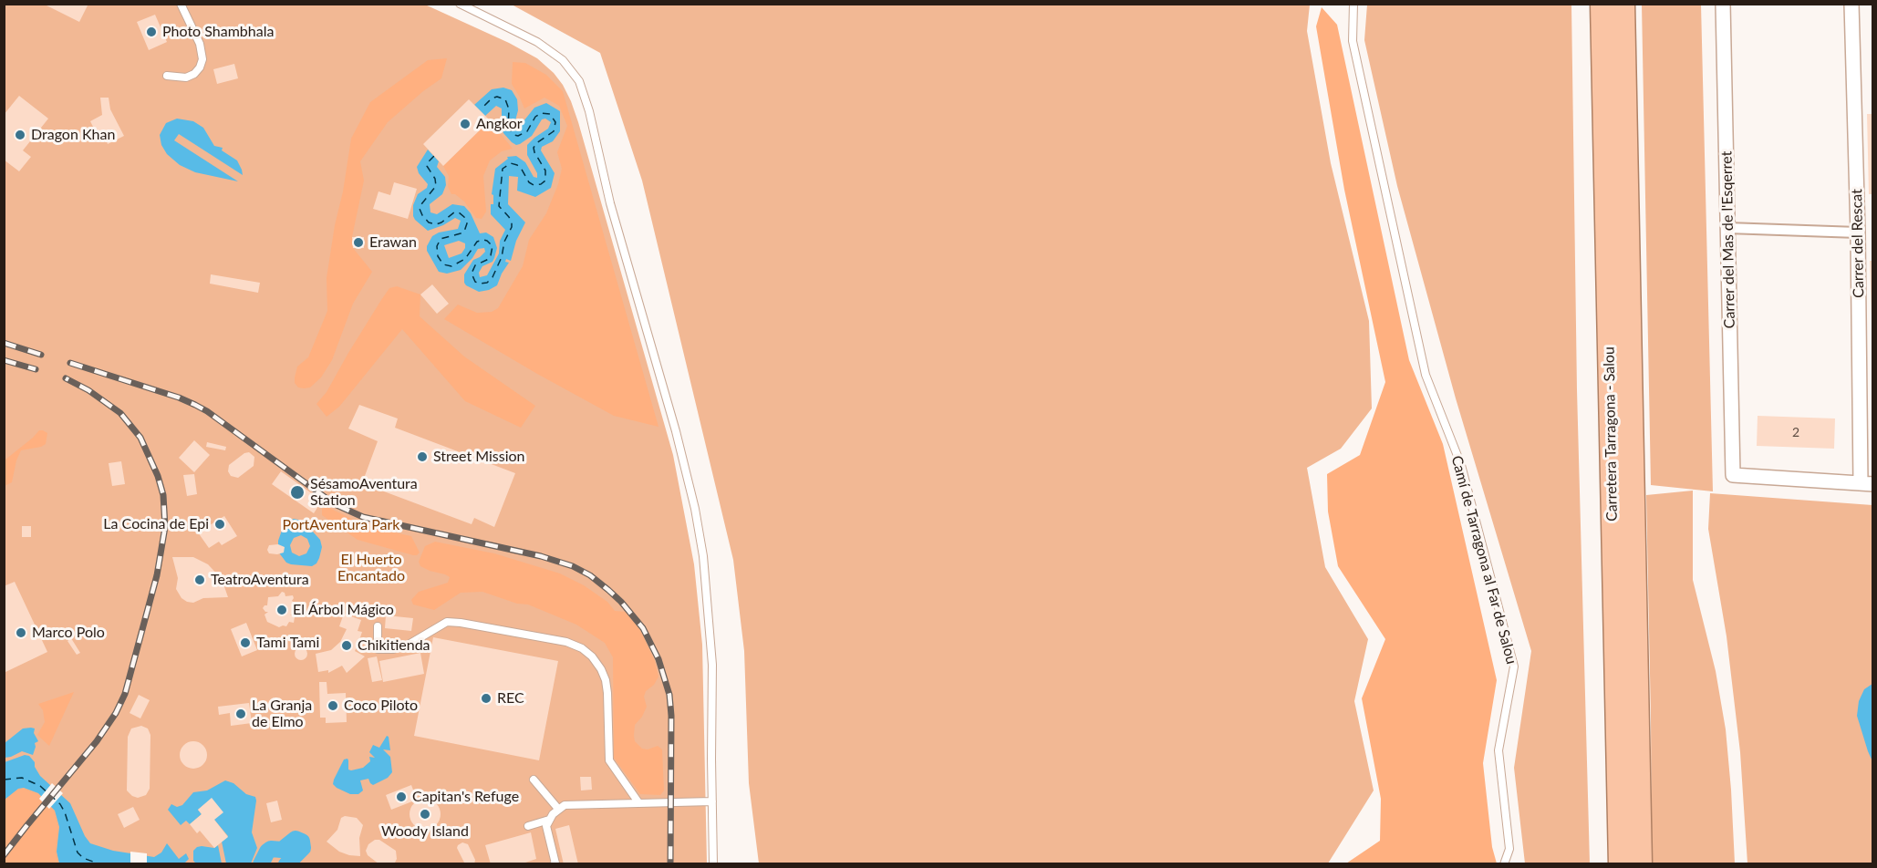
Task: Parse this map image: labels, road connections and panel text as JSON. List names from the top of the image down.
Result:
{
  "streets": {
    "highway": ["Carretera Tarragona - Salou"],
    "street": ["Carrer del Mas de l'Esqerret", "Carrer del Rescat"],
    "lane": ["Camí de Tarragona al Far de Salou"]
  },
  "crossings": [
    ["Carrer del Mas de l'Esqerret", "Carrer del Rescat"]
  ],
  "parks": ["PortAventura Park", "El Huerto Encantado"],
  "places": [
    "Photo Shambhala",
    "Angkor",
    "Dragon Khan",
    "Erawan",
    "Street Mission",
    "SésamoAventura Station",
    "La Cocina de Epi",
    "TeatroAventura",
    "El Árbol Mágico",
    "Marco Polo",
    "Tami Tami",
    "Chikitienda",
    "REC",
    "Coco Piloto",
    "La Granja de Elmo",
    "Capitan's Refuge",
    "Woody Island"
  ],
  "house_numbers": ["2"]
}
